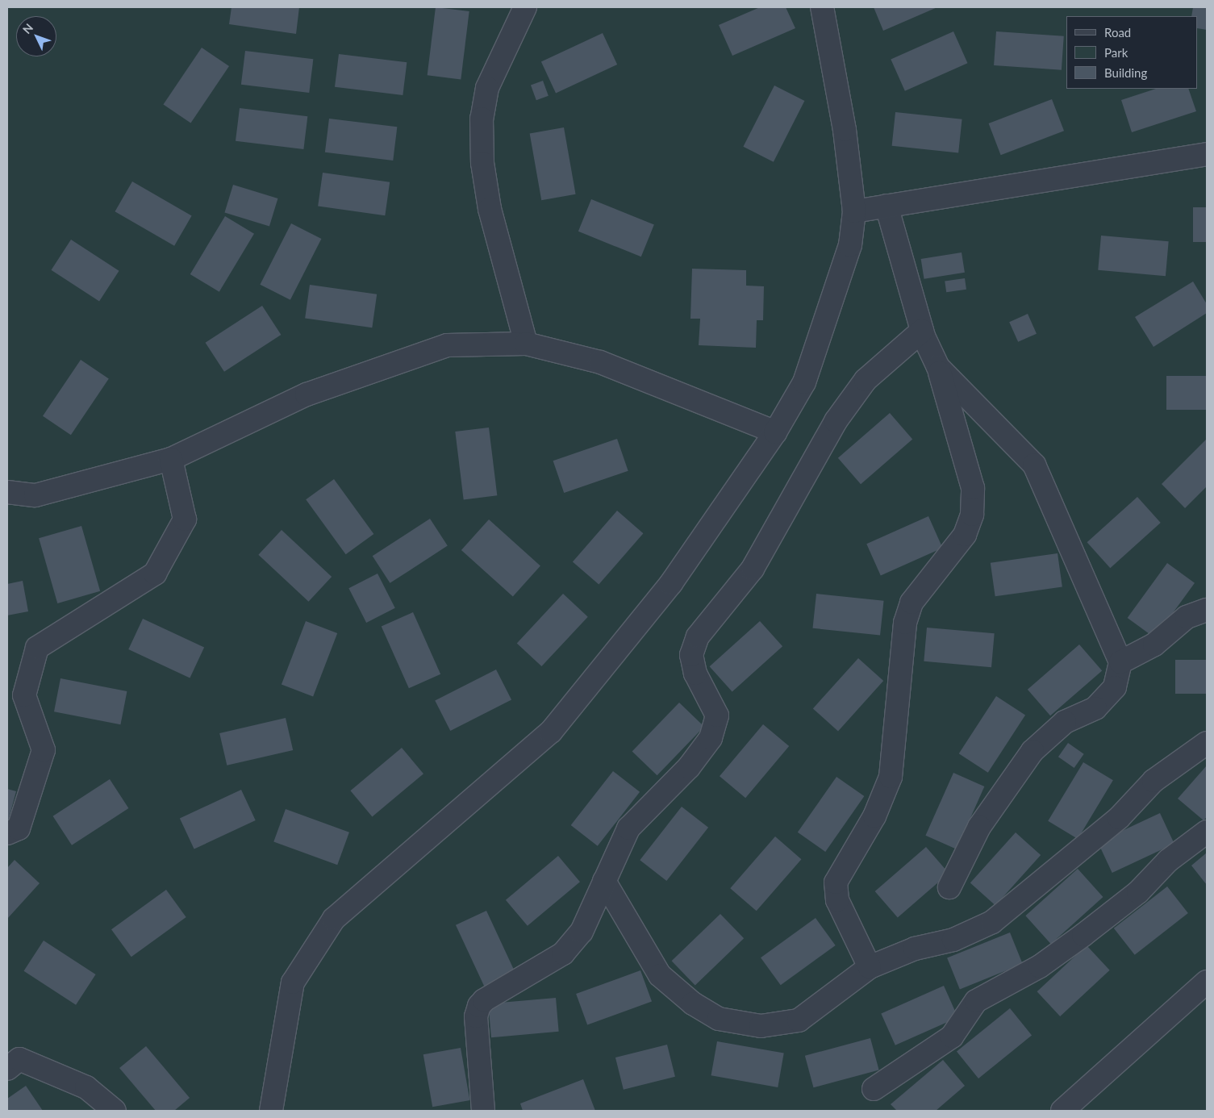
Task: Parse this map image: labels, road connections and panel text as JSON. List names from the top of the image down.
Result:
{
  "legend": ["Road", "Park", "Building"],
  "north": "top left"
}
